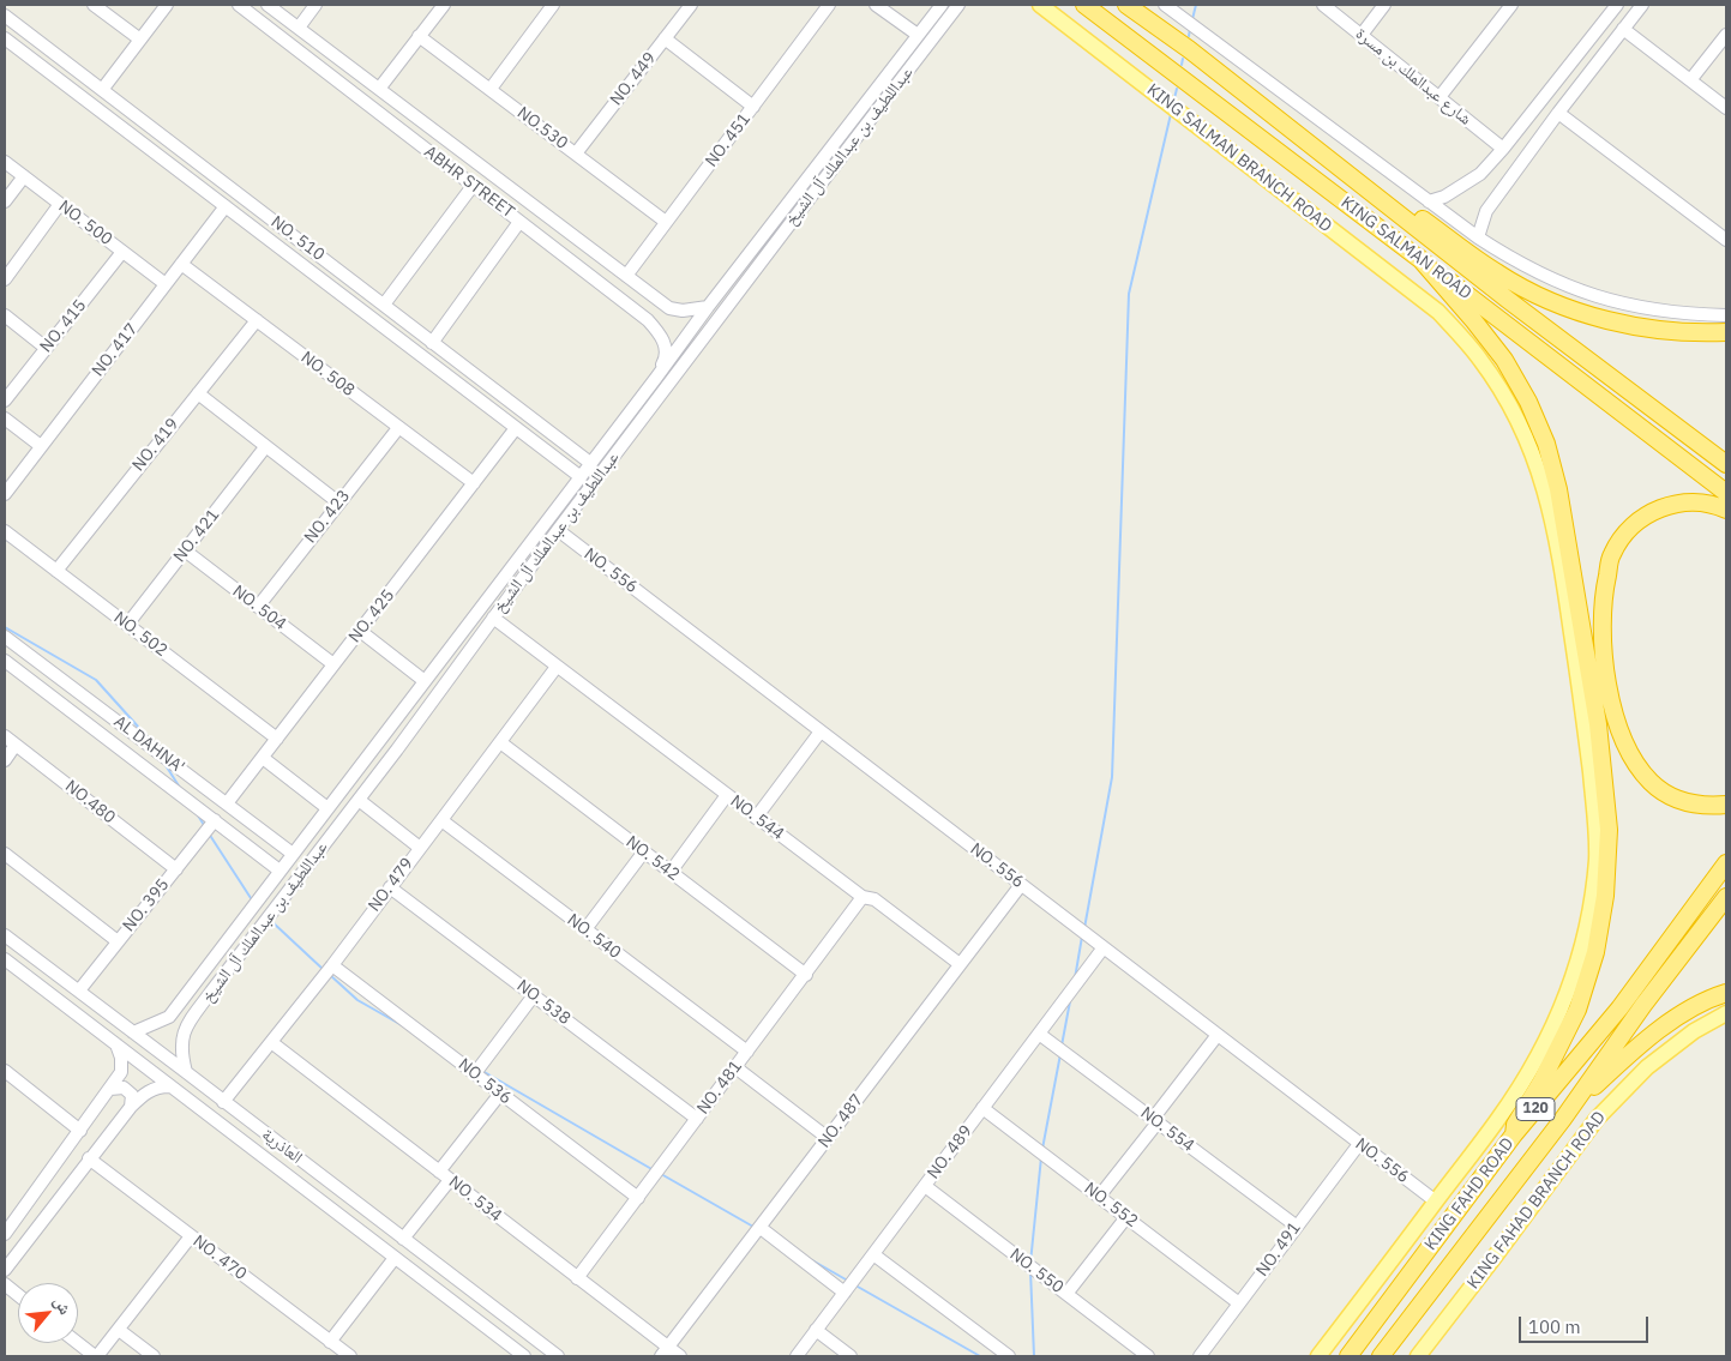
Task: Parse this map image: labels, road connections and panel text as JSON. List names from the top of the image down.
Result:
{
  "streets": {
    "highway": ["KING SALMAN ROAD", "120", "KING FAHD ROAD"],
    "main road": ["KING SALMAN BRANCH ROAD", "KING FAHAD BRANCH ROAD"],
    "street": [
      "شارع عبدالملك بن مسرة",
      "NO. 449",
      "NO.530",
      "NO. 451",
      "عبداللطيف بن عبدالملك آل الشيخ",
      "ABHR STREET",
      "NO. 500",
      "NO. 510",
      "NO. 415",
      "NO. 417",
      "NO. 508",
      "NO. 419",
      "NO. 423",
      "NO. 421",
      "NO. 556",
      "NO. 504",
      "NO. 425",
      "NO. 502",
      "AL DAHNA'",
      "NO.480",
      "NO. 544",
      "NO. 542",
      "NO. 479",
      "NO. 395",
      "NO. 540",
      "NO. 538",
      "NO. 536",
      "NO. 481",
      "NO. 487",
      "NO. 554",
      "العاذرية",
      "NO. 489",
      "NO. 534",
      "NO. 552",
      "NO. 491",
      "NO. 470",
      "NO. 550"
    ]
  },
  "crossings": [
    ["NO. 449", "NO.530"],
    ["NO.530", "NO. 451"],
    ["NO. 451", "ABHR STREET"],
    ["عبداللطيف بن عبدالملك آل الشيخ", "ABHR STREET"],
    ["عبداللطيف بن عبدالملك آل الشيخ", "NO. 510"],
    ["عبداللطيف بن عبدالملك آل الشيخ", "NO. 556"],
    ["عبداللطيف بن عبدالملك آل الشيخ", "AL DAHNA'"],
    ["عبداللطيف بن عبدالملك آل الشيخ", "NO. 544"],
    ["عبداللطيف بن عبدالملك آل الشيخ", "العاذرية"],
    ["KING SALMAN BRANCH ROAD", "NO. 556"],
    ["NO. 500", "NO. 415"],
    ["NO. 500", "NO. 417"],
    ["NO. 510", "NO. 417"],
    ["NO. 510", "NO. 425"],
    ["NO. 417", "NO. 508"],
    ["NO. 508", "NO. 419"],
    ["NO. 508", "NO. 423"],
    ["NO. 508", "NO. 425"],
    ["NO. 419", "NO. 502"],
    ["NO. 423", "NO. 504"],
    ["NO. 421", "NO. 504"],
    ["NO. 421", "NO. 502"],
    ["NO. 556", "NO. 487"],
    ["NO. 556", "NO. 489"],
    ["NO. 556", "NO. 491"],
    ["NO. 504", "NO. 425"],
    ["NO. 425", "NO. 502"],
    ["NO. 425", "AL DAHNA'"],
    ["AL DAHNA'", "NO. 395"],
    ["NO.480", "NO. 395"],
    ["NO. 544", "NO. 479"],
    ["NO. 544", "NO. 481"],
    ["NO. 544", "NO. 487"],
    ["NO. 542", "NO. 479"],
    ["NO. 542", "NO. 481"],
    ["NO. 479", "NO. 540"],
    ["NO. 479", "NO. 538"],
    ["NO. 479", "NO. 536"],
    ["NO. 479", "العاذرية"],
    ["NO. 479", "NO. 534"],
    ["NO. 395", "العاذرية"],
    ["NO. 540", "NO. 481"],
    ["NO. 538", "NO. 481"],
    ["NO. 536", "NO. 481"],
    ["NO. 481", "NO. 534"],
    ["NO. 487", "NO. 534"],
    ["NO. 554", "NO. 489"],
    ["NO. 554", "NO. 491"],
    ["NO. 489", "NO. 552"],
    ["NO. 489", "NO. 550"],
    ["NO. 552", "NO. 491"]
  ],
  "scale_bar": "100 m",
  "north": "top right"
}
